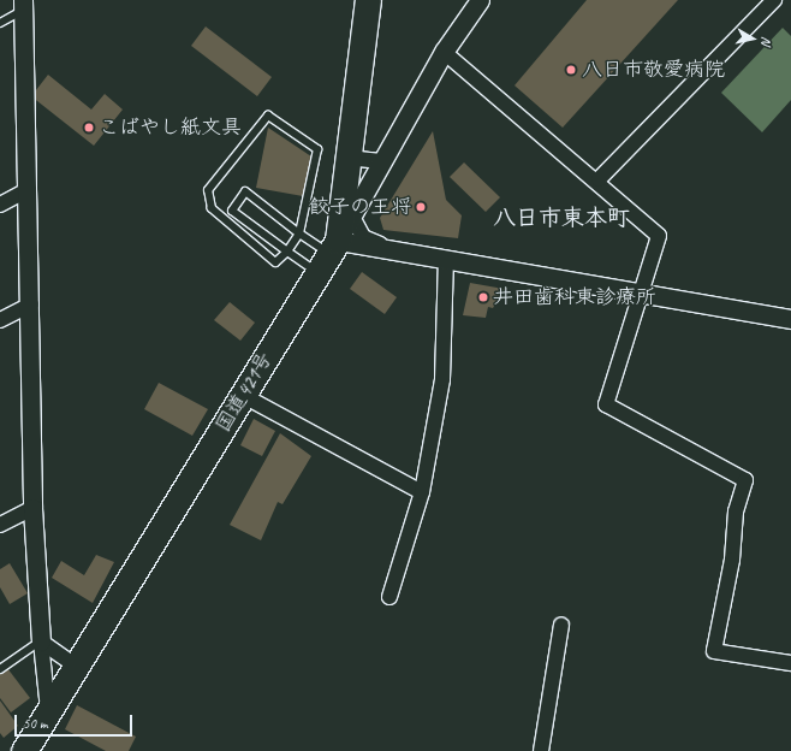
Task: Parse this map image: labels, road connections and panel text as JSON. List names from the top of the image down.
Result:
{
  "streets": {
    "highway": ["国道421号"]
  },
  "districts": ["八日市東本町"],
  "places": [
    "八日市敬愛病院",
    "こばやし紙文具",
    "餃子の王将",
    "井田歯科東診療所"
  ],
  "scale_bar": "50 m",
  "north": "right"
}
